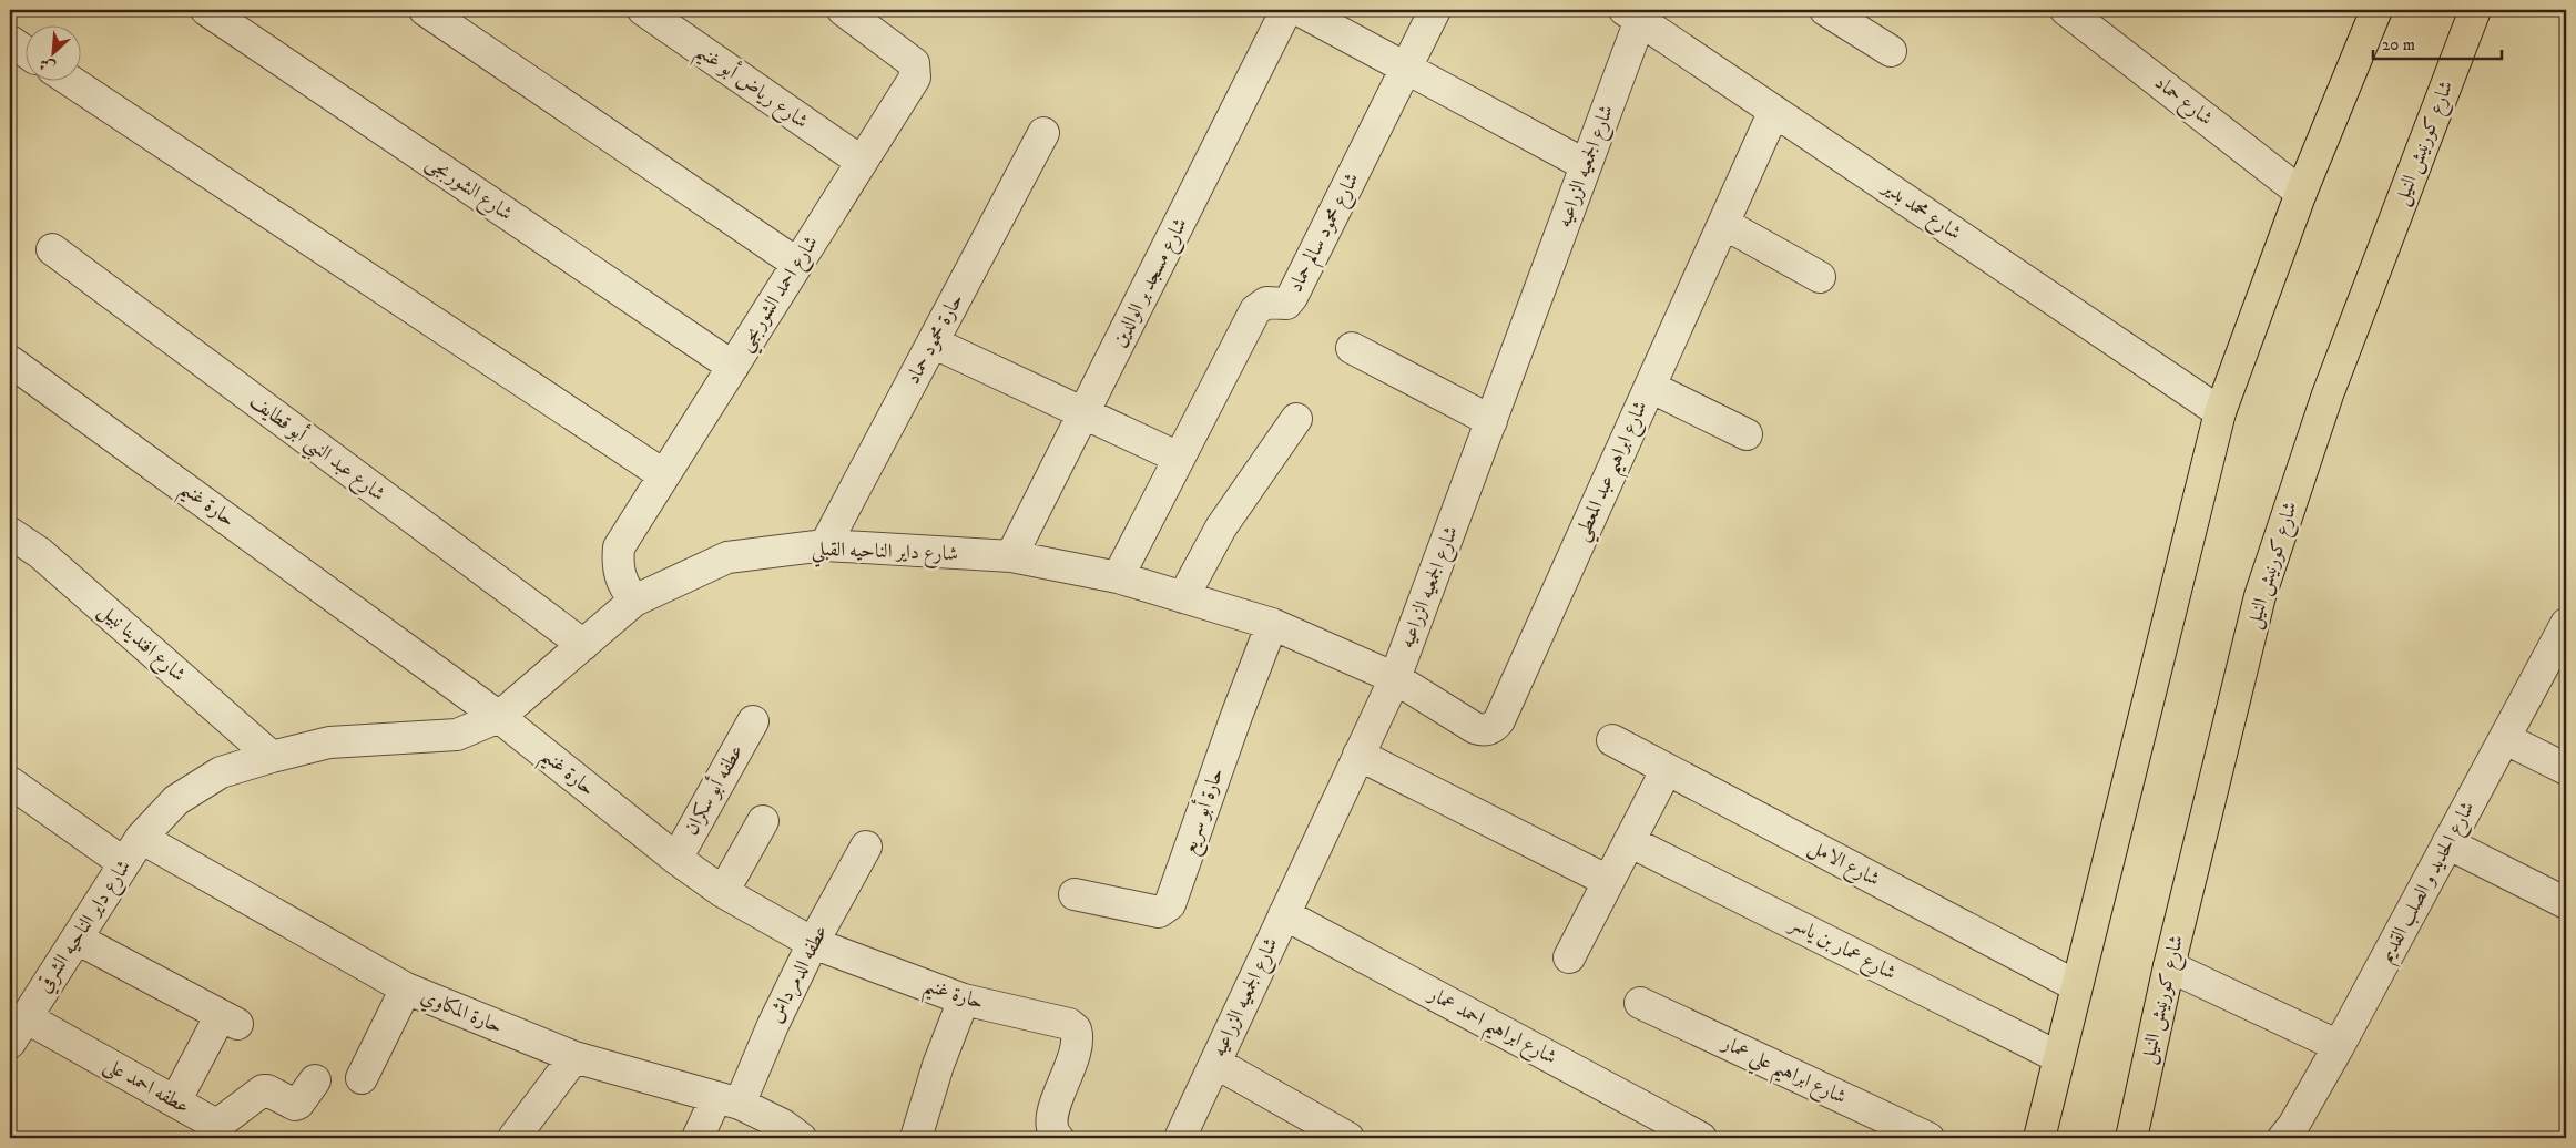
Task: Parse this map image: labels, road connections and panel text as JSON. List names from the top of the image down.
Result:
{
  "streets": {
    "highway": ["شارع كورنيش النيل"],
    "street": [
      "شارع رياض أبو غنيم",
      "شارع حماد",
      "شارع الجمعيه الزراعيه",
      "شارع الشوربجى",
      "شارع محمد بدير",
      "شارع محمود سالم حماد",
      "شارع مسجد بر الوالدين",
      "شارع احمد الشوربجي",
      "حارة محمود حماد",
      "شارع عبد النبي أبو قطايف",
      "شارع ابراهيم عبد المعطي",
      "حارة غنيم",
      "شارع داير الناحيه القبلي",
      "شارع افندينا نبيل",
      "عطفه أبو سكران",
      "حارة أبو سريع",
      "شارع الامل",
      "شارع الحديد و الصلب القديم",
      "شارع داير الناحيه الشرقي",
      "شارع عمار بن ياسر",
      "عطفه الدمرداش",
      "حارة المكاوي",
      "شارع ابراهيم احمد عمار",
      "شارع ابراهيم علي عمار",
      "عطفه احمد على"
    ]
  },
  "crossings": [
    ["شارع رياض أبو غنيم", "شارع احمد الشوربجي"],
    ["شارع الجمعيه الزراعيه", "شارع محمد بدير"],
    ["شارع الجمعيه الزراعيه", "شارع ابراهيم عبد المعطي"],
    ["شارع الجمعيه الزراعيه", "شارع داير الناحيه القبلي"],
    ["شارع الجمعيه الزراعيه", "شارع ابراهيم احمد عمار"],
    ["شارع الشوربجى", "شارع احمد الشوربجي"],
    ["شارع محمد بدير", "شارع ابراهيم عبد المعطي"],
    ["شارع محمود سالم حماد", "شارع داير الناحيه القبلي"],
    ["شارع مسجد بر الوالدين", "شارع داير الناحيه القبلي"],
    ["شارع احمد الشوربجي", "شارع داير الناحيه القبلي"],
    ["حارة محمود حماد", "شارع داير الناحيه القبلي"],
    ["شارع عبد النبي أبو قطايف", "شارع داير الناحيه القبلي"],
    ["شارع ابراهيم عبد المعطي", "شارع داير الناحيه القبلي"],
    ["حارة غنيم", "شارع داير الناحيه القبلي"],
    ["حارة غنيم", "عطفه أبو سكران"],
    ["حارة غنيم", "عطفه الدمرداش"],
    ["شارع داير الناحيه القبلي", "شارع افندينا نبيل"],
    ["شارع داير الناحيه القبلي", "حارة أبو سريع"],
    ["شارع داير الناحيه القبلي", "شارع داير الناحيه الشرقي"],
    ["شارع داير الناحيه القبلي", "حارة المكاوي"],
    ["شارع داير الناحيه الشرقي", "حارة المكاوي"],
    ["شارع داير الناحيه الشرقي", "عطفه احمد على"],
    ["عطفه الدمرداش", "حارة المكاوي"]
  ],
  "scale_bar": "20 m",
  "north": "bottom left"
}
